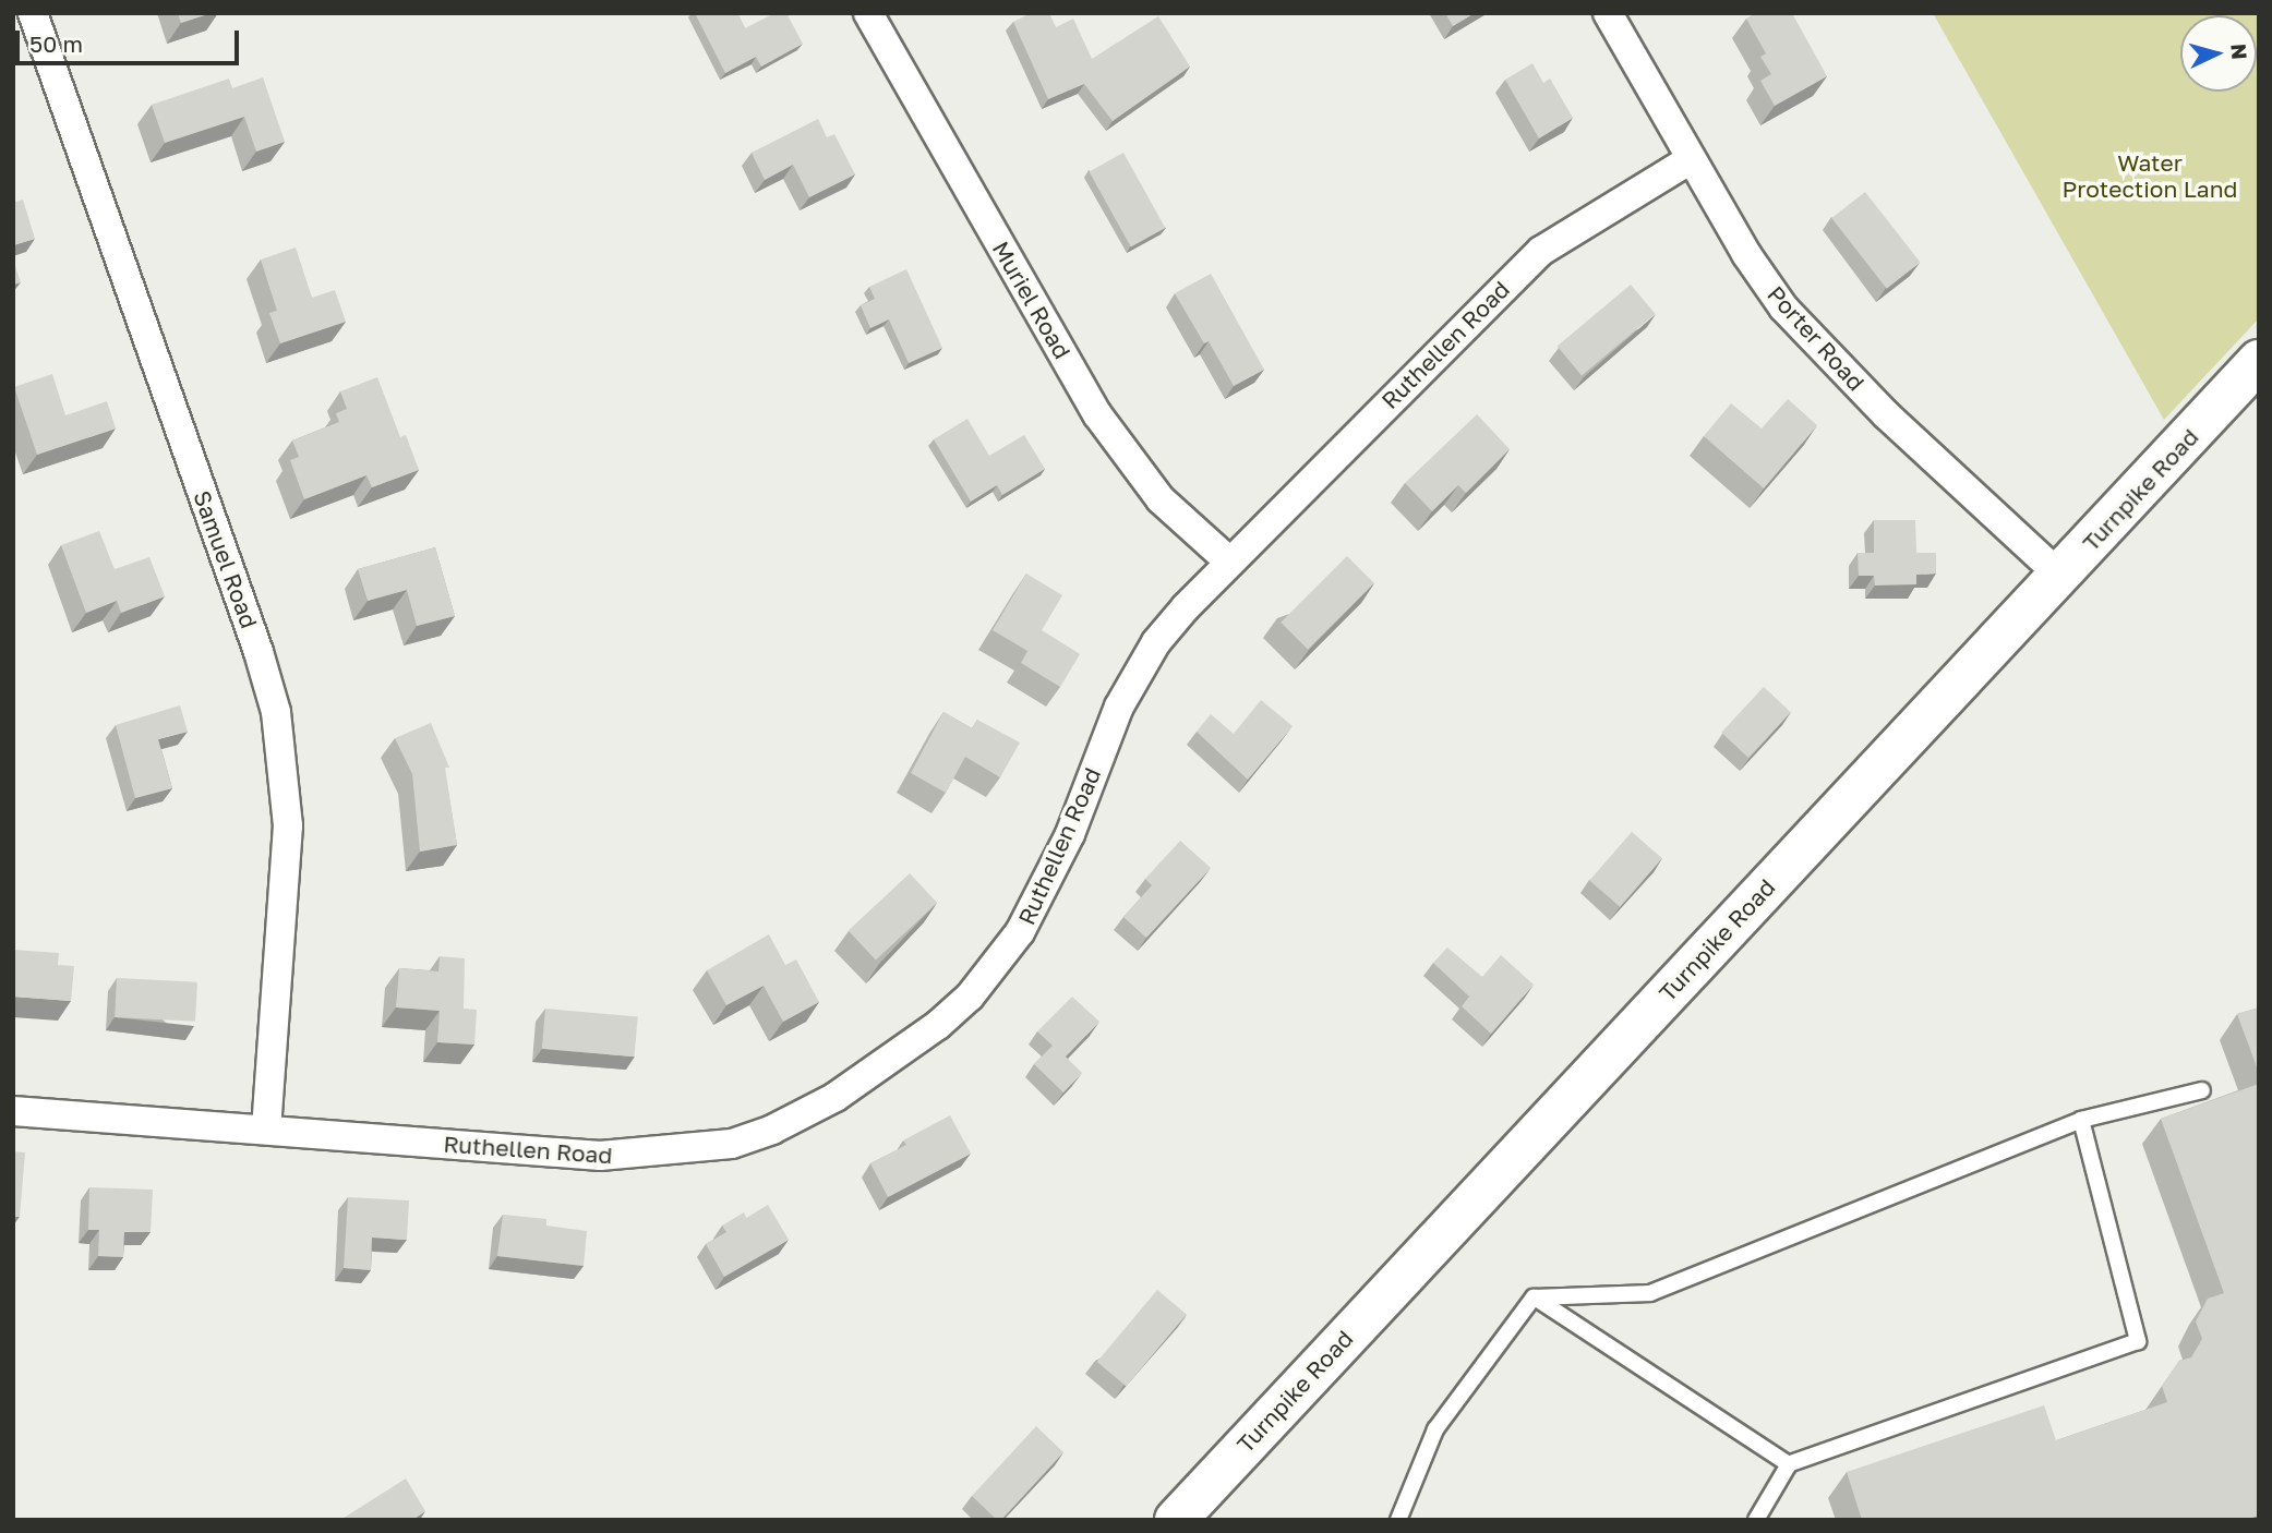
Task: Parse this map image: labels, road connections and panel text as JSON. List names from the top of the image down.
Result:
{
  "streets": {
    "main road": ["Turnpike Road"],
    "street": [
      "Muriel Road",
      "Porter Road",
      "Ruthellen Road",
      "Samuel Road"
    ]
  },
  "crossings": [
    ["Muriel Road", "Ruthellen Road"],
    ["Porter Road", "Ruthellen Road"],
    ["Porter Road", "Turnpike Road"],
    ["Ruthellen Road", "Samuel Road"]
  ],
  "parks": ["Water Protection Land"],
  "scale_bar": "50 m",
  "north": "right"
}
